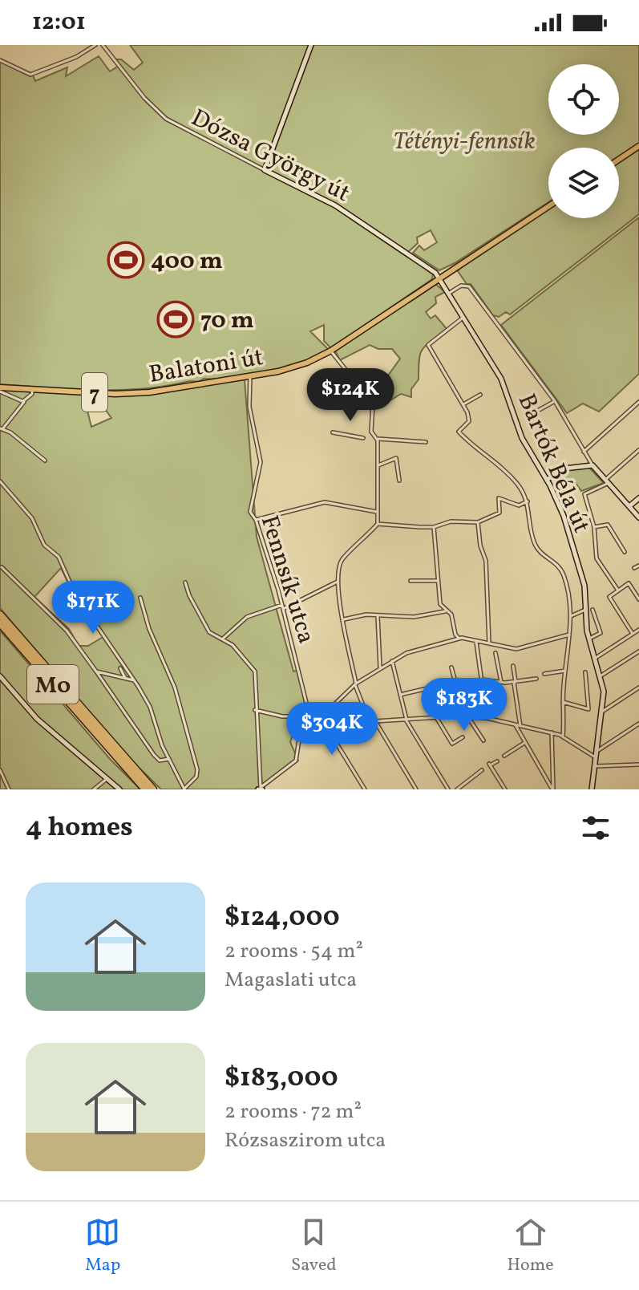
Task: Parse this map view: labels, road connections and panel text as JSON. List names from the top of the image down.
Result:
{
  "streets": {
    "highway": ["M0"],
    "main road": ["Balatoni út", "7"],
    "street": ["Dózsa György út", "Bartók Béla út", "Fennsík utca"]
  },
  "crossings": [
    ["Dózsa György út", "Balatoni út"],
    ["Dózsa György út", "Bartók Béla út"],
    ["Balatoni út", "Bartók Béla út"],
    ["Balatoni út", "Fennsík utca"]
  ],
  "parks": ["Tétényi-fennsík"],
  "places": {
    "sports": ["400 m", "70 m"]
  },
  "page": {
    "status": "12:01",
    "price": [
      "$124K",
      "$171K",
      "$183K",
      "$304K"
    ],
    "heading": "4 homes",
    "list": [
      {
        "name": "$124,000",
        "note": "2 rooms · 54 m² · Magaslati utca"
      },
      {
        "name": "$183,000",
        "note": "2 rooms · 72 m² · Rózsaszirom utca"
      }
    ],
    "tabs": ["Map", "Saved", "Home"]
  }
}
